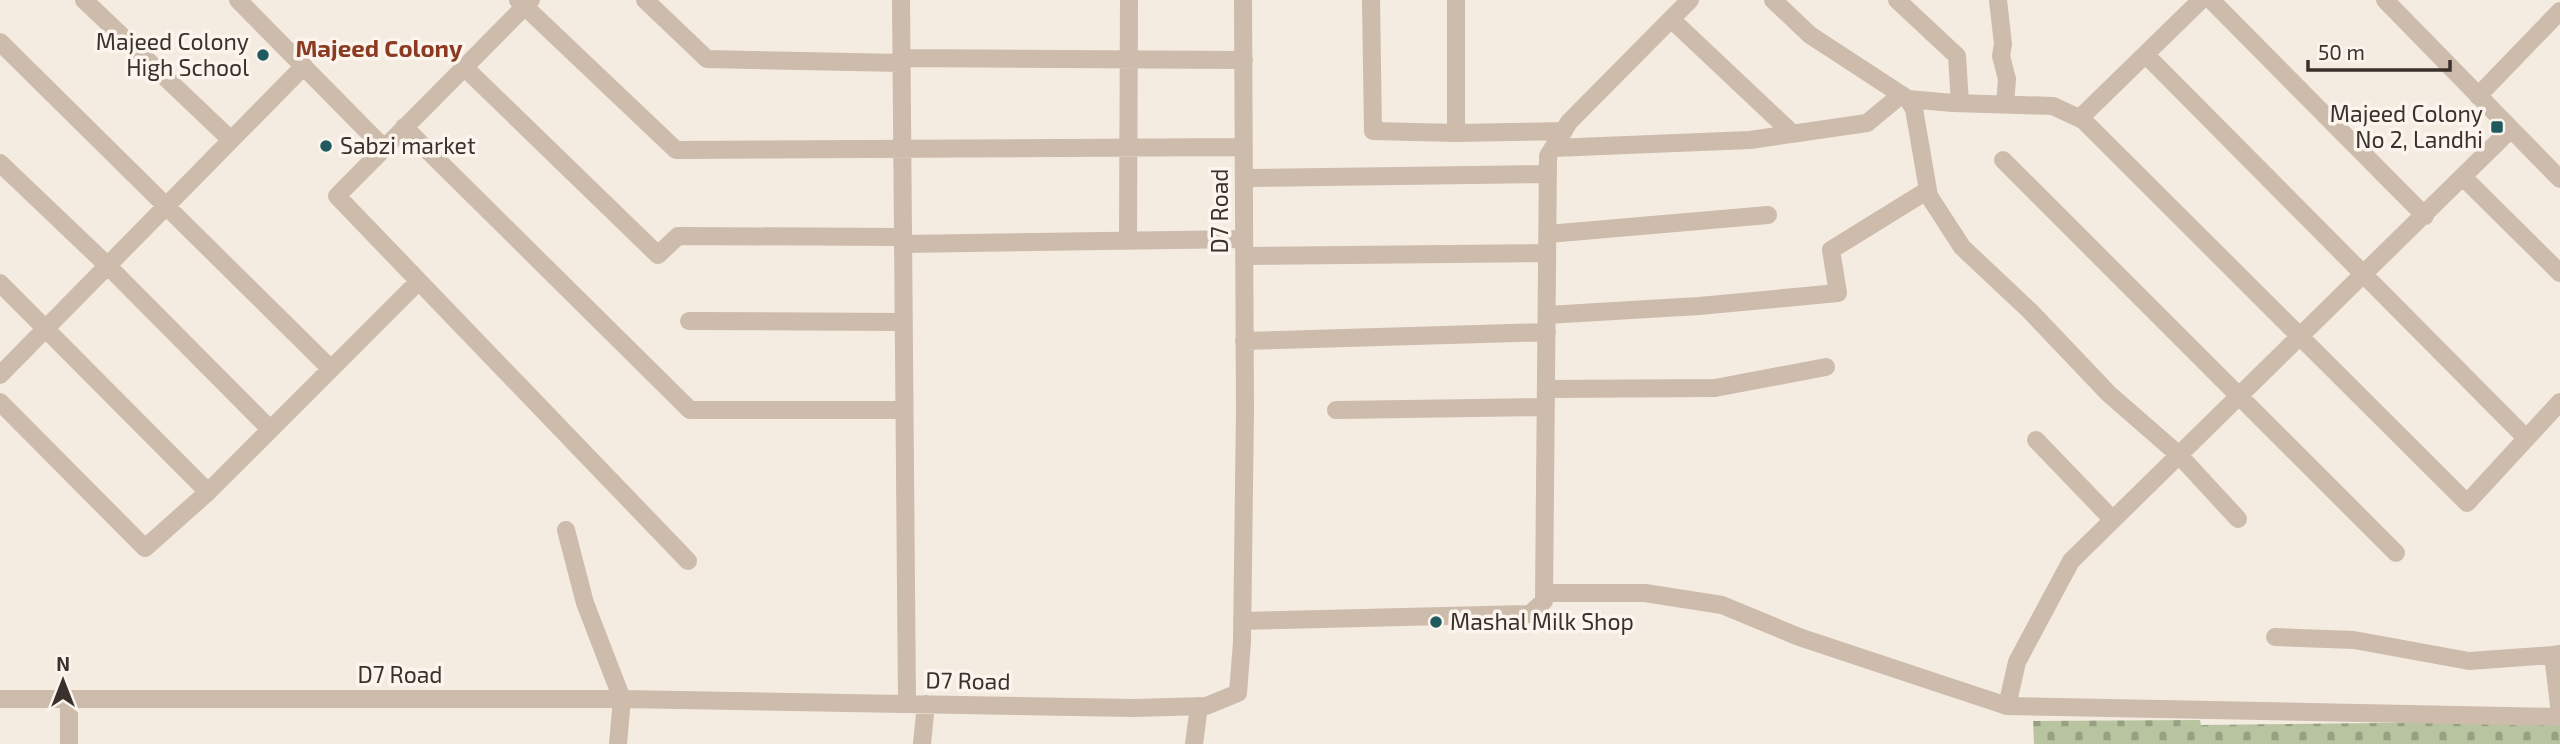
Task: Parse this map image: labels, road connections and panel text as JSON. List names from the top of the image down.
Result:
{
  "streets": {
    "street": ["D7 Road"]
  },
  "districts": ["Majeed Colony"],
  "places": {
    "other": ["Majeed Colony High School", "Sabzi market", "Mashal Milk Shop"],
    "transit": ["Majeed Colony No 2, Landhi"]
  },
  "scale_bar": "50 m",
  "north": "top"
}
